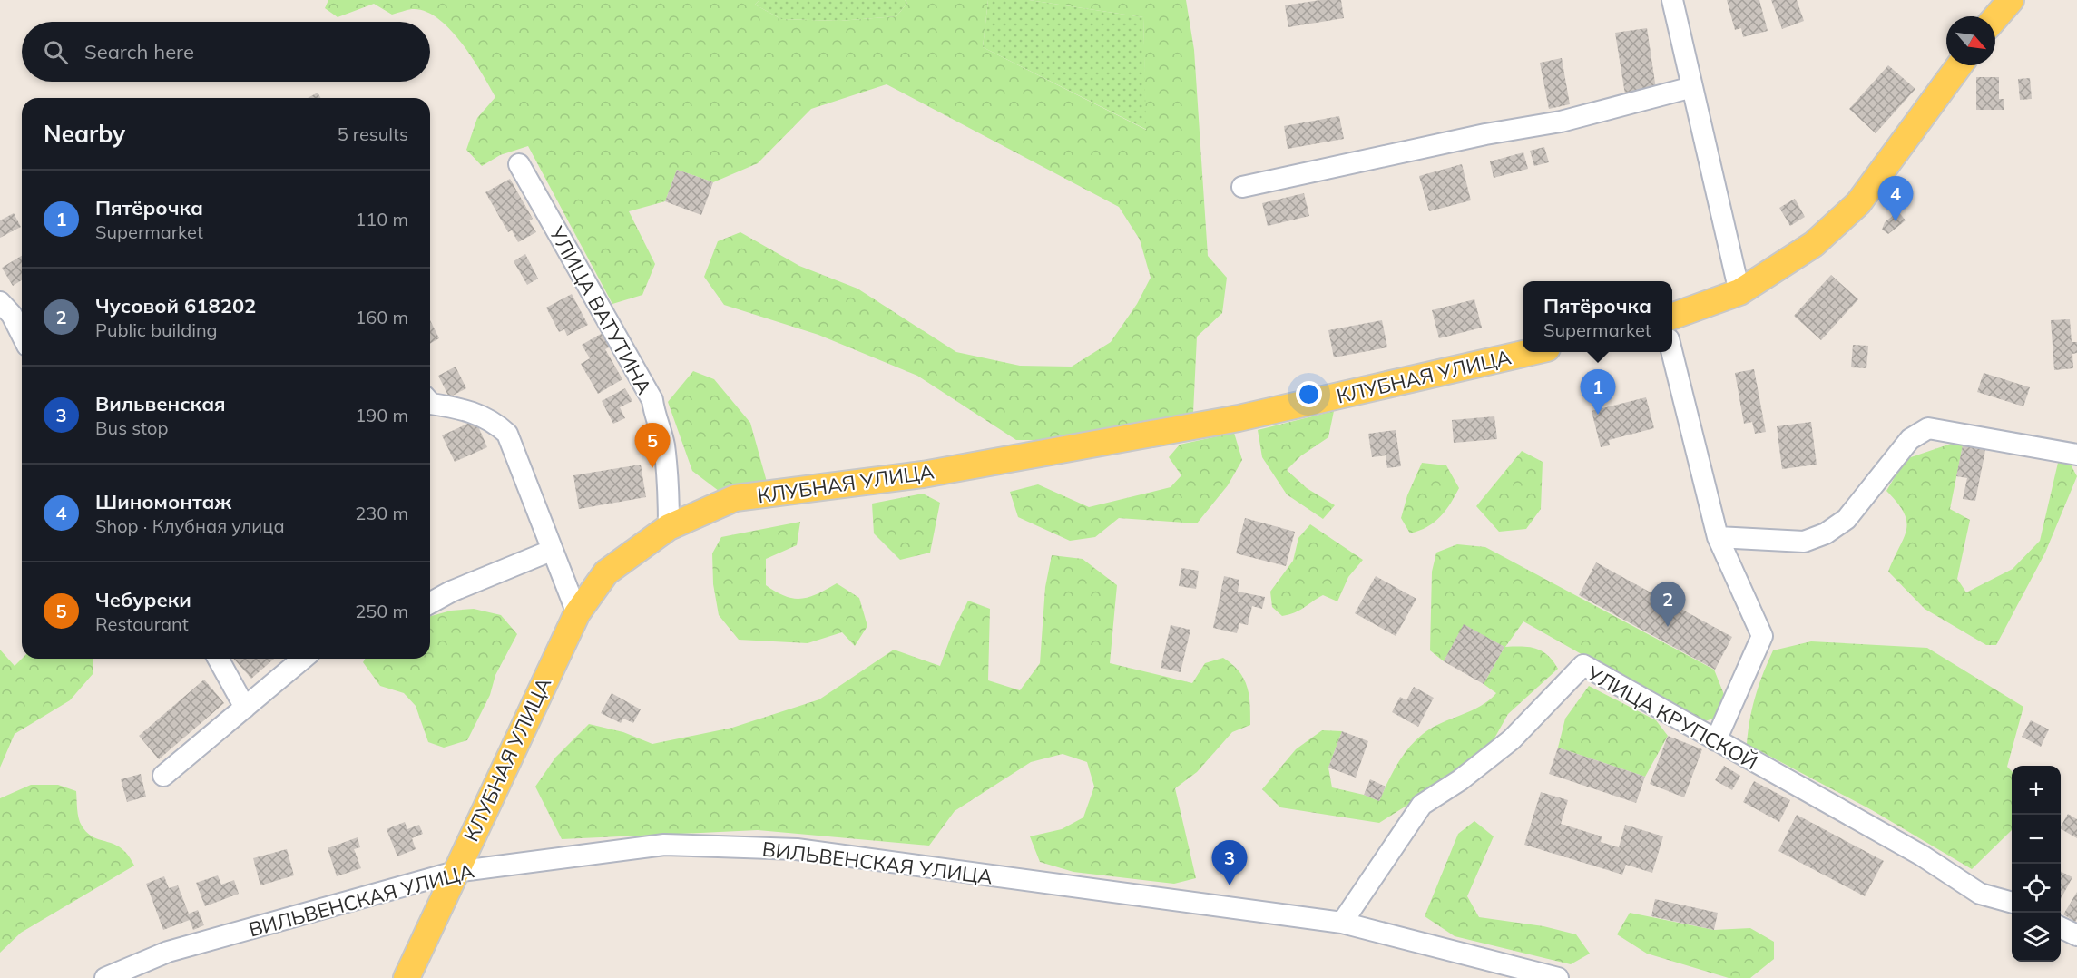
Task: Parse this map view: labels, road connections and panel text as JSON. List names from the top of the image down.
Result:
{
  "streets": {
    "main road": ["КЛУБНАЯ УЛИЦА"],
    "street": ["УЛИЦА ВАТУТИНА", "УЛИЦА КРУПСКОЙ", "ВИЛЬВЕНСКАЯ УЛИЦА"]
  },
  "crossings": [
    ["УЛИЦА ВАТУТИНА", "КЛУБНАЯ УЛИЦА"],
    ["КЛУБНАЯ УЛИЦА", "ВИЛЬВЕНСКАЯ УЛИЦА"],
    ["УЛИЦА КРУПСКОЙ", "ВИЛЬВЕНСКАЯ УЛИЦА"]
  ],
  "north": "bottom right",
  "page": {
    "search": "Search here",
    "heading": ["Nearby", "5 results"],
    "list": [
      {
        "mark": "1",
        "name": "Пятёрочка",
        "note": "Supermarket",
        "value": "110 m"
      },
      {
        "mark": "2",
        "name": "Чусовой 618202",
        "note": "Public building",
        "value": "160 m"
      },
      {
        "mark": "3",
        "name": "Вильвенская",
        "note": "Bus stop",
        "value": "190 m"
      },
      {
        "mark": "4",
        "name": "Шиномонтаж",
        "note": "Shop · Клубная улица",
        "value": "230 m"
      },
      {
        "mark": "5",
        "name": "Чебуреки",
        "note": "Restaurant",
        "value": "250 m"
      }
    ],
    "pins": [
      "4",
      "1",
      "5",
      "2",
      "3"
    ],
    "popup": ["Пятёрочка", "Supermarket"],
    "map_buttons": ["+", "−"]
  }
}
